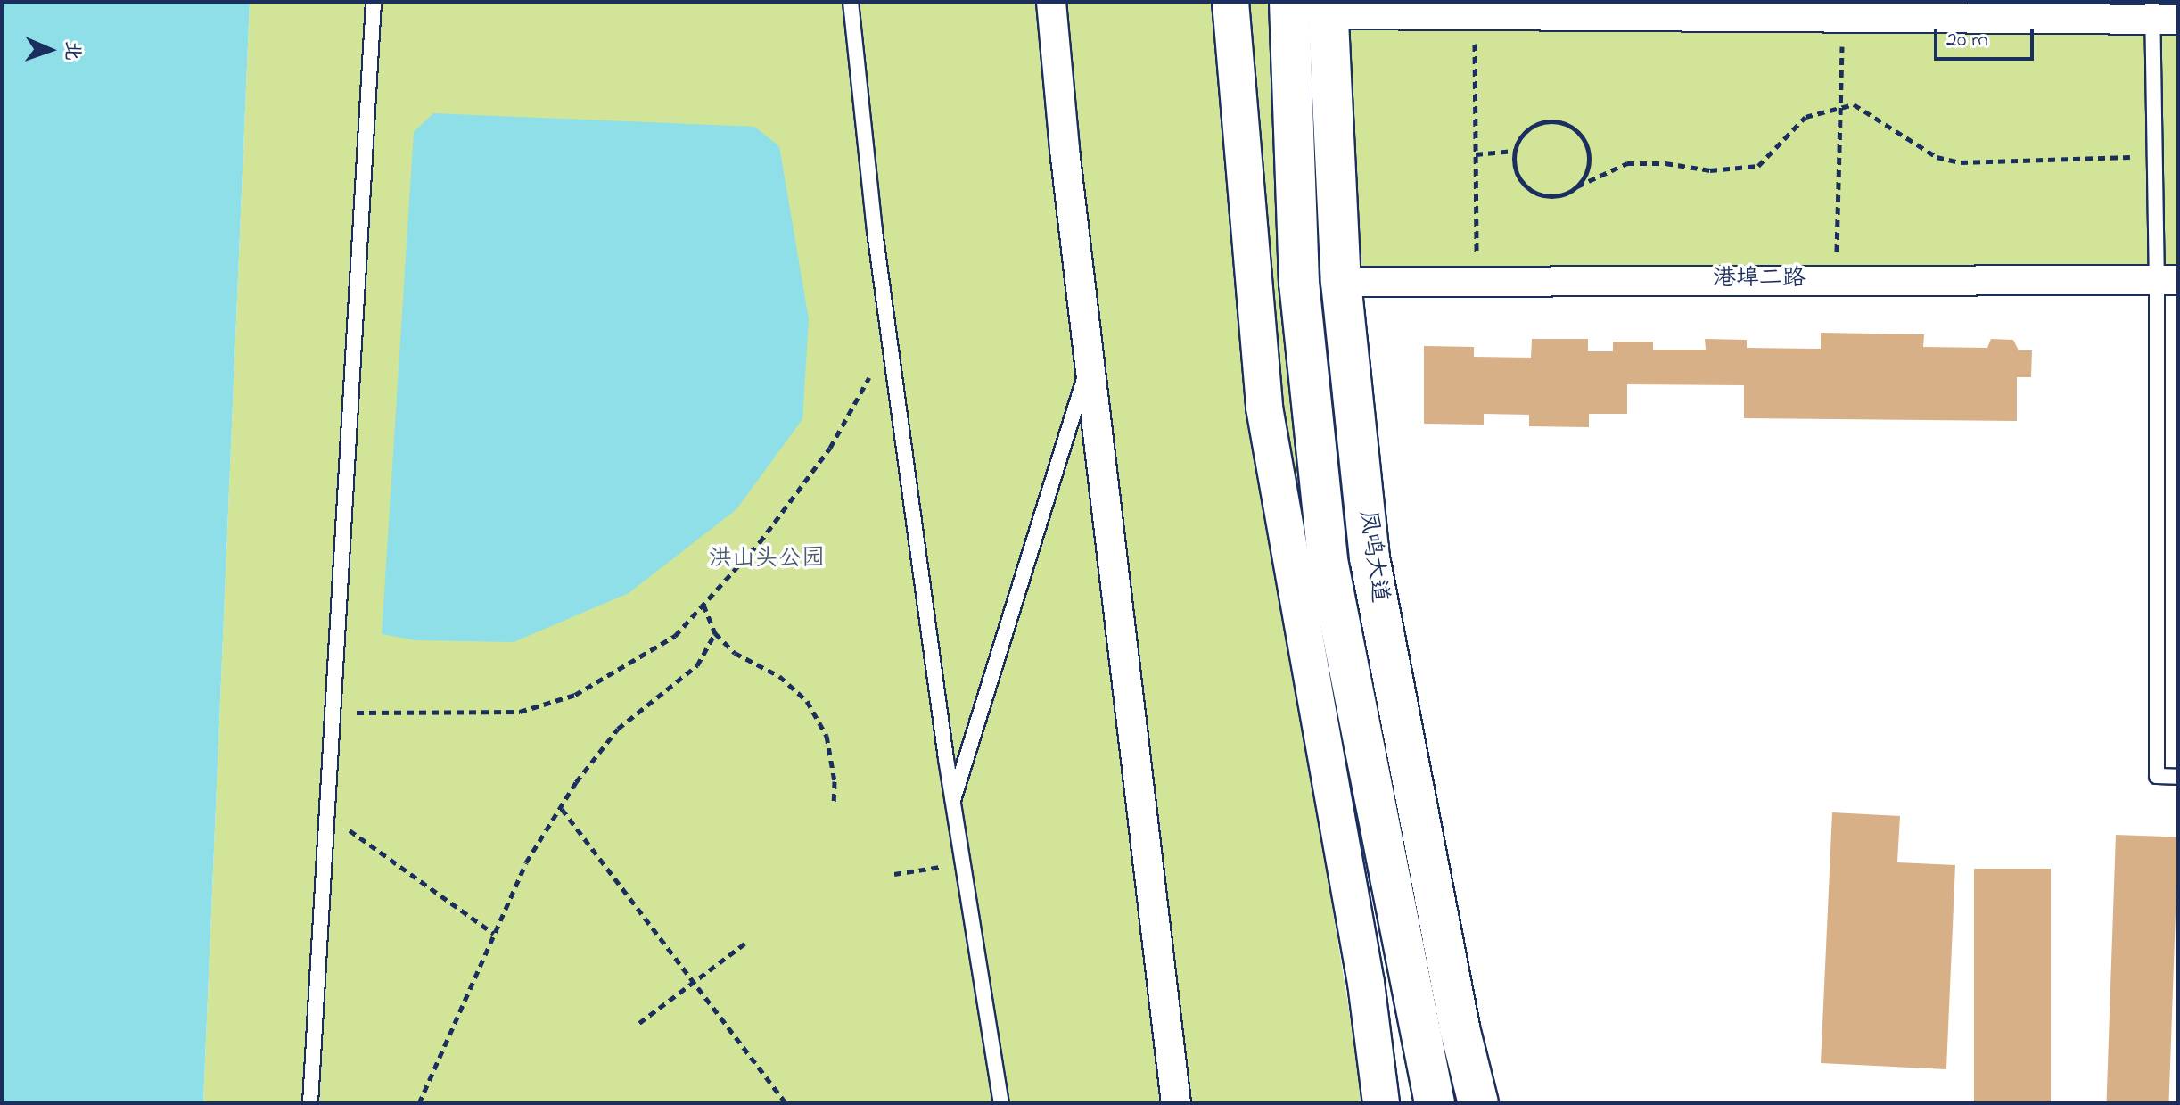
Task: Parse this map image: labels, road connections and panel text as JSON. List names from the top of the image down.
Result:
{
  "streets": {
    "main road": ["凤鸣大道"],
    "street": ["港埠二路"]
  },
  "crossings": [
    ["港埠二路", "凤鸣大道"]
  ],
  "parks": ["洪山头公园"],
  "scale_bar": "20 m",
  "north": "right"
}
